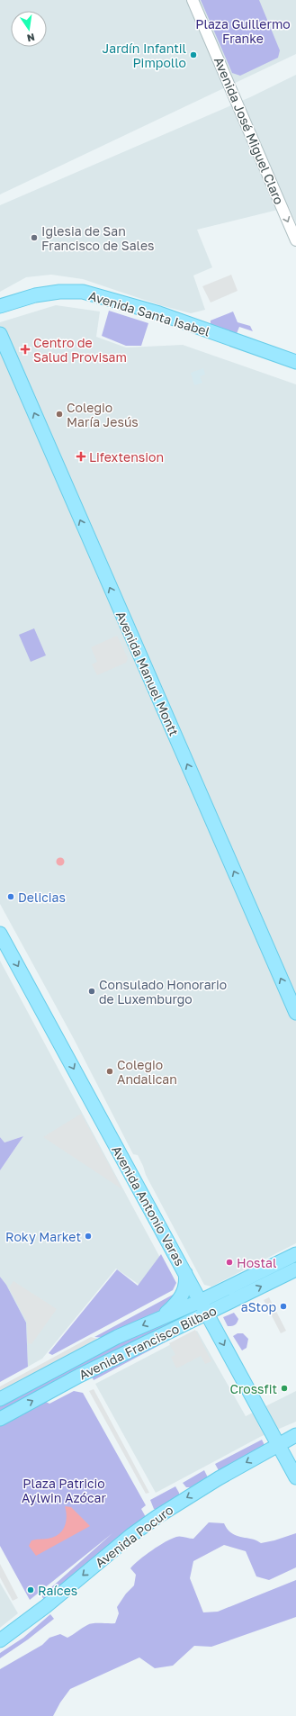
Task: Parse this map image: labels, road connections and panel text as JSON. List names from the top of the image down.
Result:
{
  "streets": {
    "main road": [
      "Avenida Santa Isabel",
      "Avenida Manuel Montt",
      "Avenida Antonio Varas",
      "Avenida Francisco Bilbao",
      "Avenida Pocuro"
    ],
    "street": ["Avenida José Miguel Claro"]
  },
  "crossings": [
    ["Avenida Antonio Varas", "Avenida Francisco Bilbao"],
    ["Avenida Antonio Varas", "Avenida Pocuro"]
  ],
  "one_way": [
    "Avenida José Miguel Claro",
    "Avenida Manuel Montt",
    "Avenida Antonio Varas",
    "Avenida Pocuro"
  ],
  "parks": ["Plaza Guillermo Franke", "Plaza Patricio Aylwin Azócar"],
  "places": {
    "other": [
      "Jardín Infantil Pimpollo",
      "Iglesia de San Francisco de Sales",
      "Colegio María Jesús",
      "Delicias",
      "Consulado Honorario de Luxemburgo",
      "Colegio Andalican",
      "Roky Market",
      "Hostal",
      "aStop",
      "Crossfit",
      "Raíces"
    ],
    "health": ["Centro de Salud Provisam", "Lifextension"]
  },
  "north": "bottom"
}
